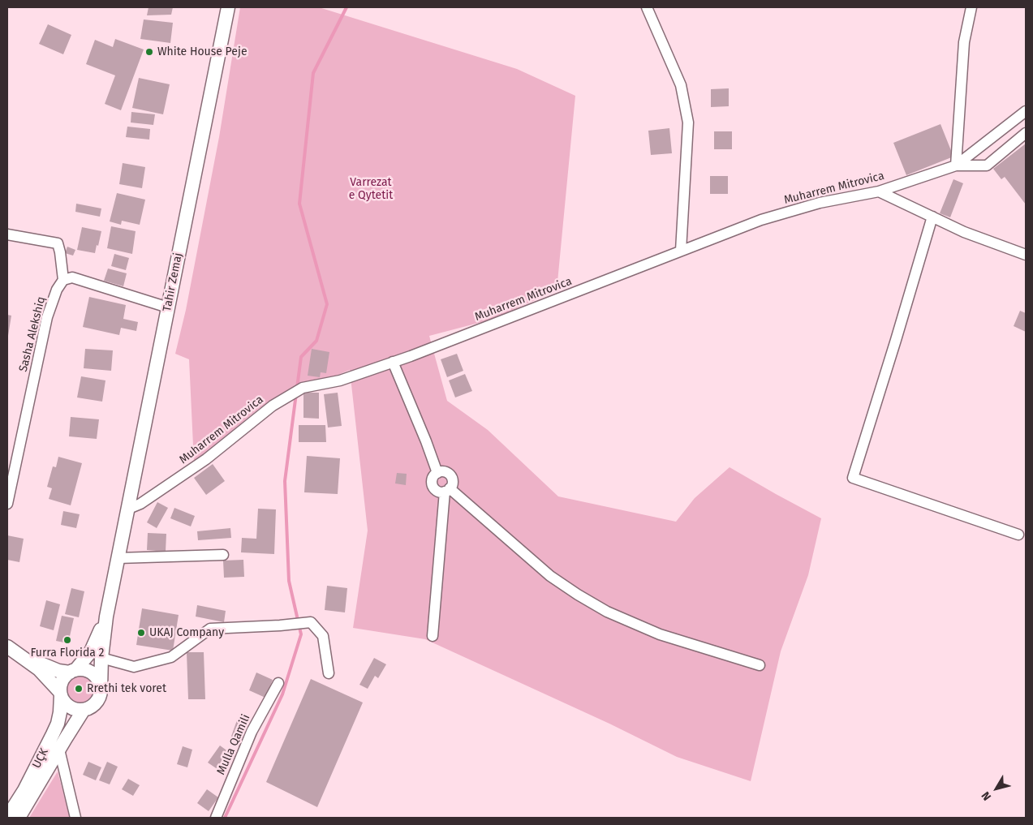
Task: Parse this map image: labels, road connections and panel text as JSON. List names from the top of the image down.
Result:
{
  "streets": {
    "main road": ["Tahir Zemaj", "UÇK"],
    "street": ["Muharrem Mitrovica", "Sasha Alekshiq", "Mulla Qamili"]
  },
  "crossings": [
    ["Muharrem Mitrovica", "Tahir Zemaj"],
    ["Tahir Zemaj", "UÇK"]
  ],
  "parks": ["Varrezat e Qytetit"],
  "places": [
    "White House Peje",
    "UKAJ Company",
    "Furra Florida 2",
    "Rrethi tek voret"
  ],
  "north": "bottom left"
}
